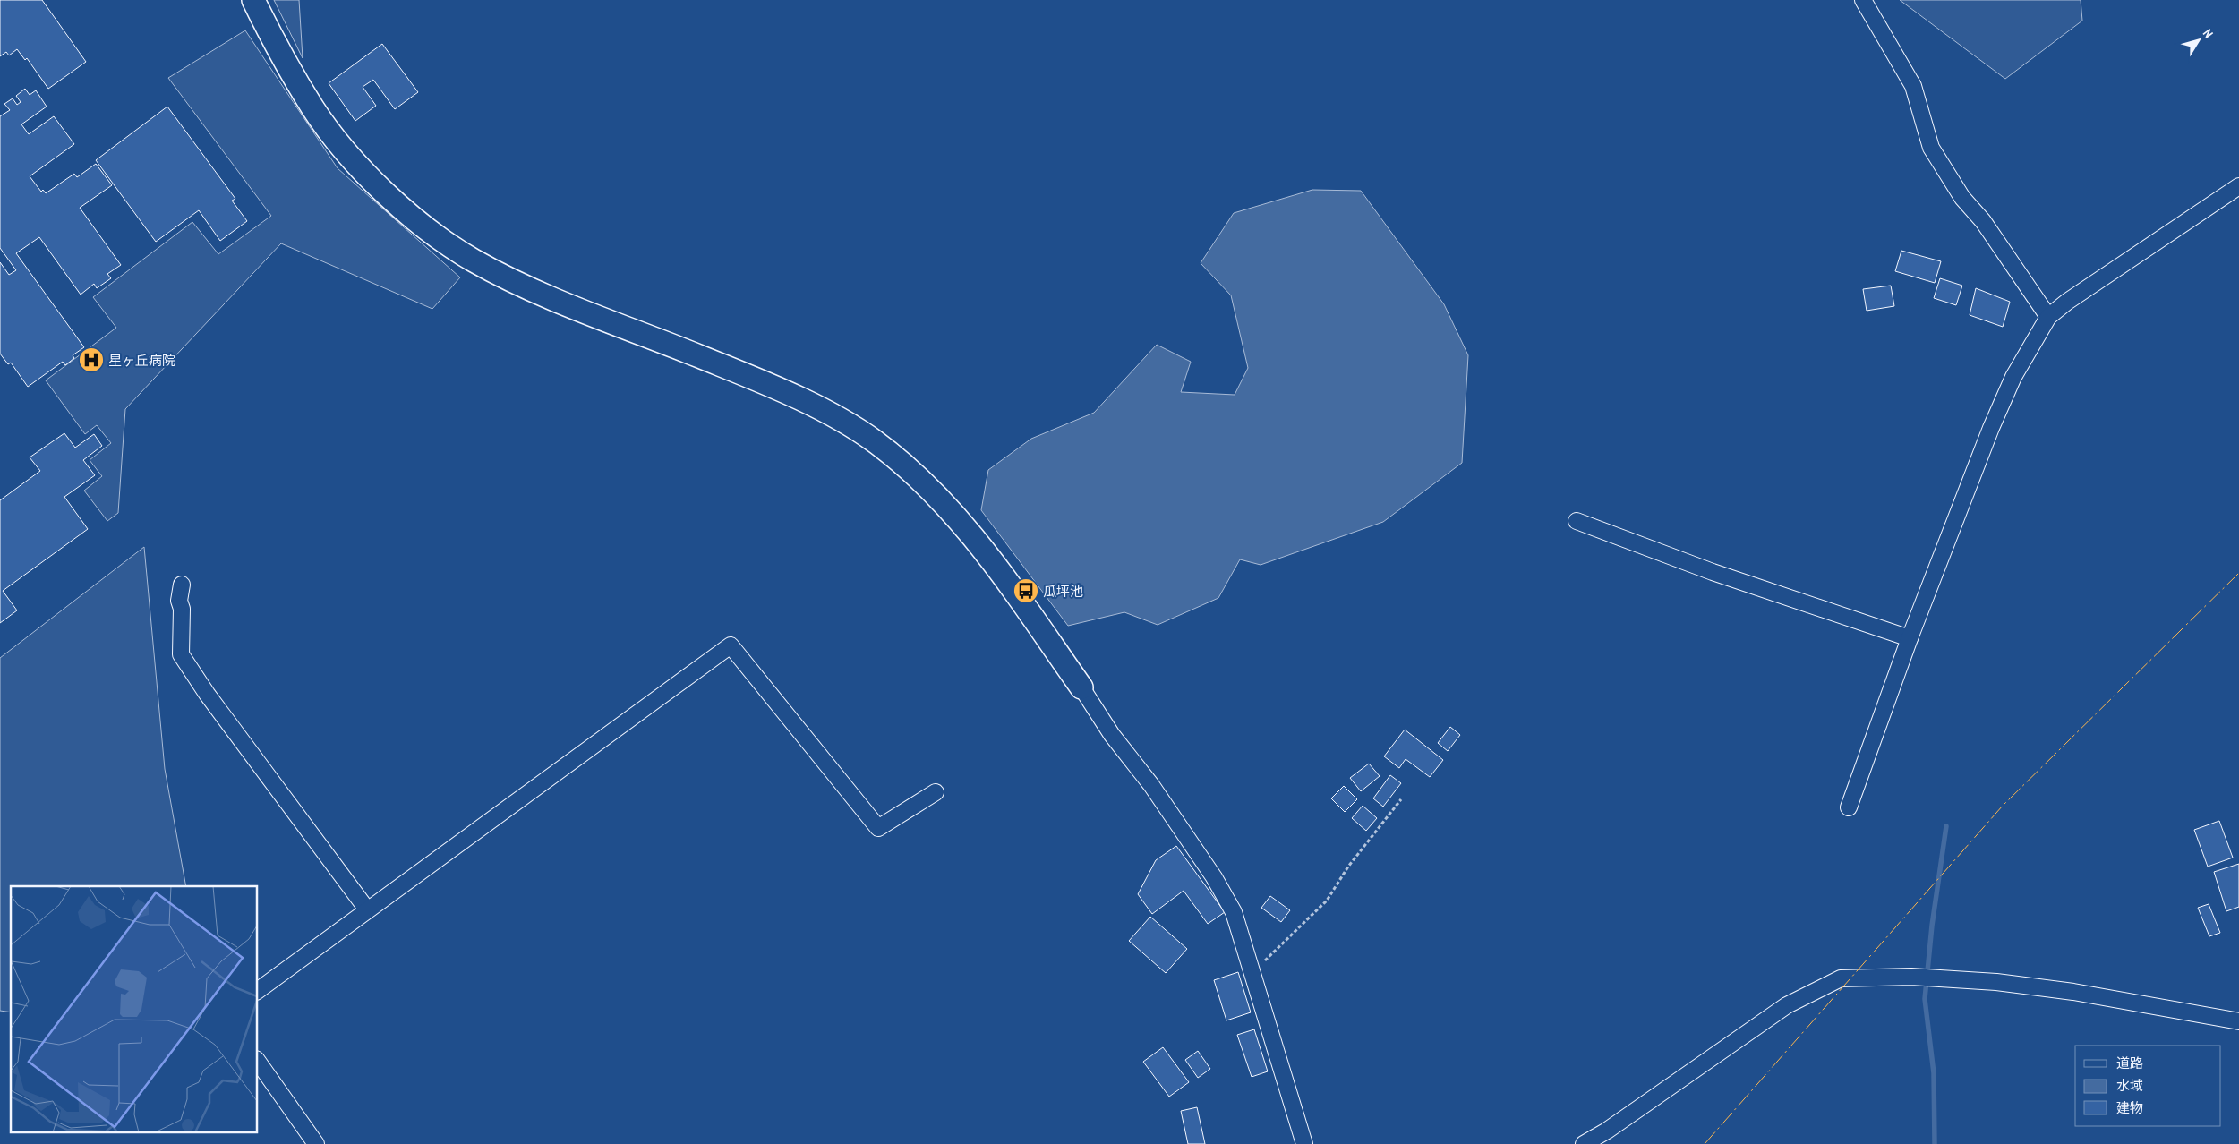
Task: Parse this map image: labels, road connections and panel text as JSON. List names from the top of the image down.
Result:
{
  "places": {
    "hospital": ["星ヶ丘病院"],
    "bus stop": ["瓜坪池"]
  },
  "legend": ["道路", "水域", "建物"],
  "north": "top right"
}
